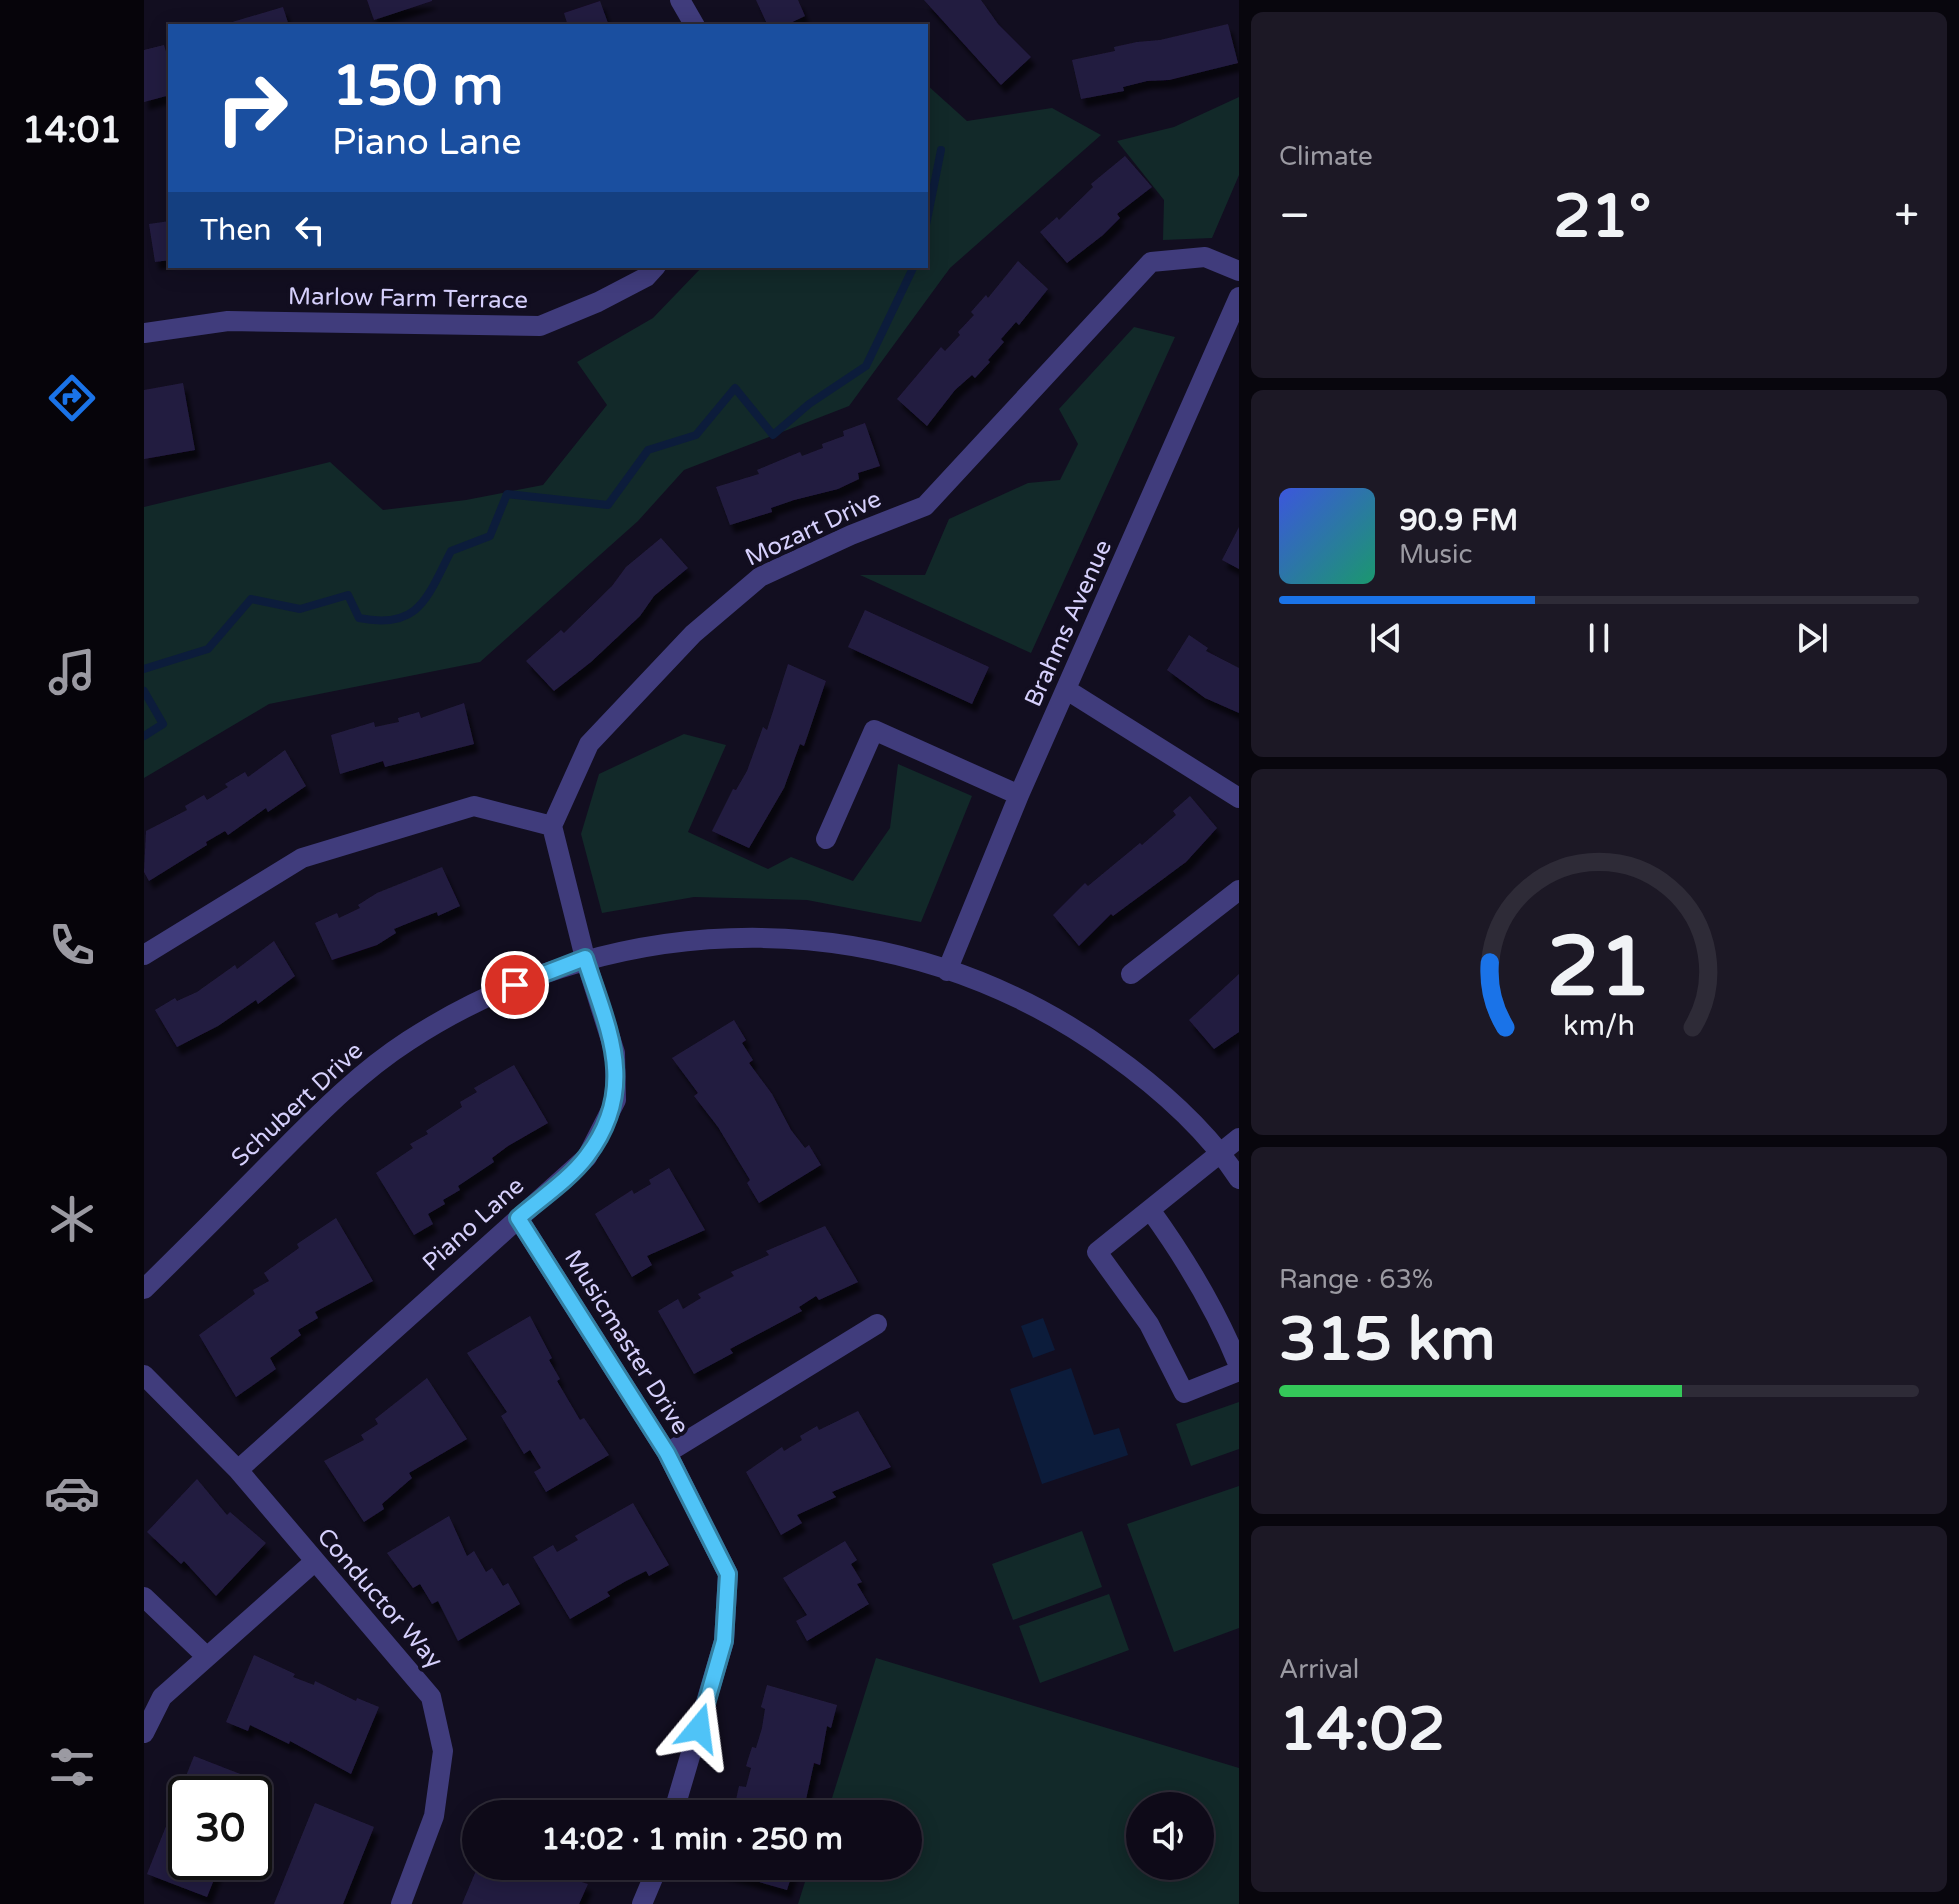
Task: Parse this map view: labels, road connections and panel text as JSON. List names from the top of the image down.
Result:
{
  "streets": {
    "street": [
      "Marlow Farm Terrace",
      "Mozart Drive",
      "Brahms Avenue",
      "Schubert Drive",
      "Piano Lane",
      "Musicmaster Drive",
      "Conductor Way"
    ]
  },
  "crossings": [
    ["Brahms Avenue", "Schubert Drive"],
    ["Schubert Drive", "Piano Lane"],
    ["Piano Lane", "Musicmaster Drive"],
    ["Piano Lane", "Conductor Way"]
  ],
  "page": {
    "tabs": "14:01",
    "tile": [
      "Climate",
      ["Range · 63%", "315 km"],
      ["Arrival", "14:02"]
    ],
    "turn": ["150 m", "Piano Lane"],
    "heat": ["−", "21°", "+"],
    "then": "Then",
    "song": ["90.9 FM", "Music"],
    "limit": "30",
    "trip": "14:02 · 1 min · 250 m",
    "gauge": ["21", "km/h"]
  }
}
